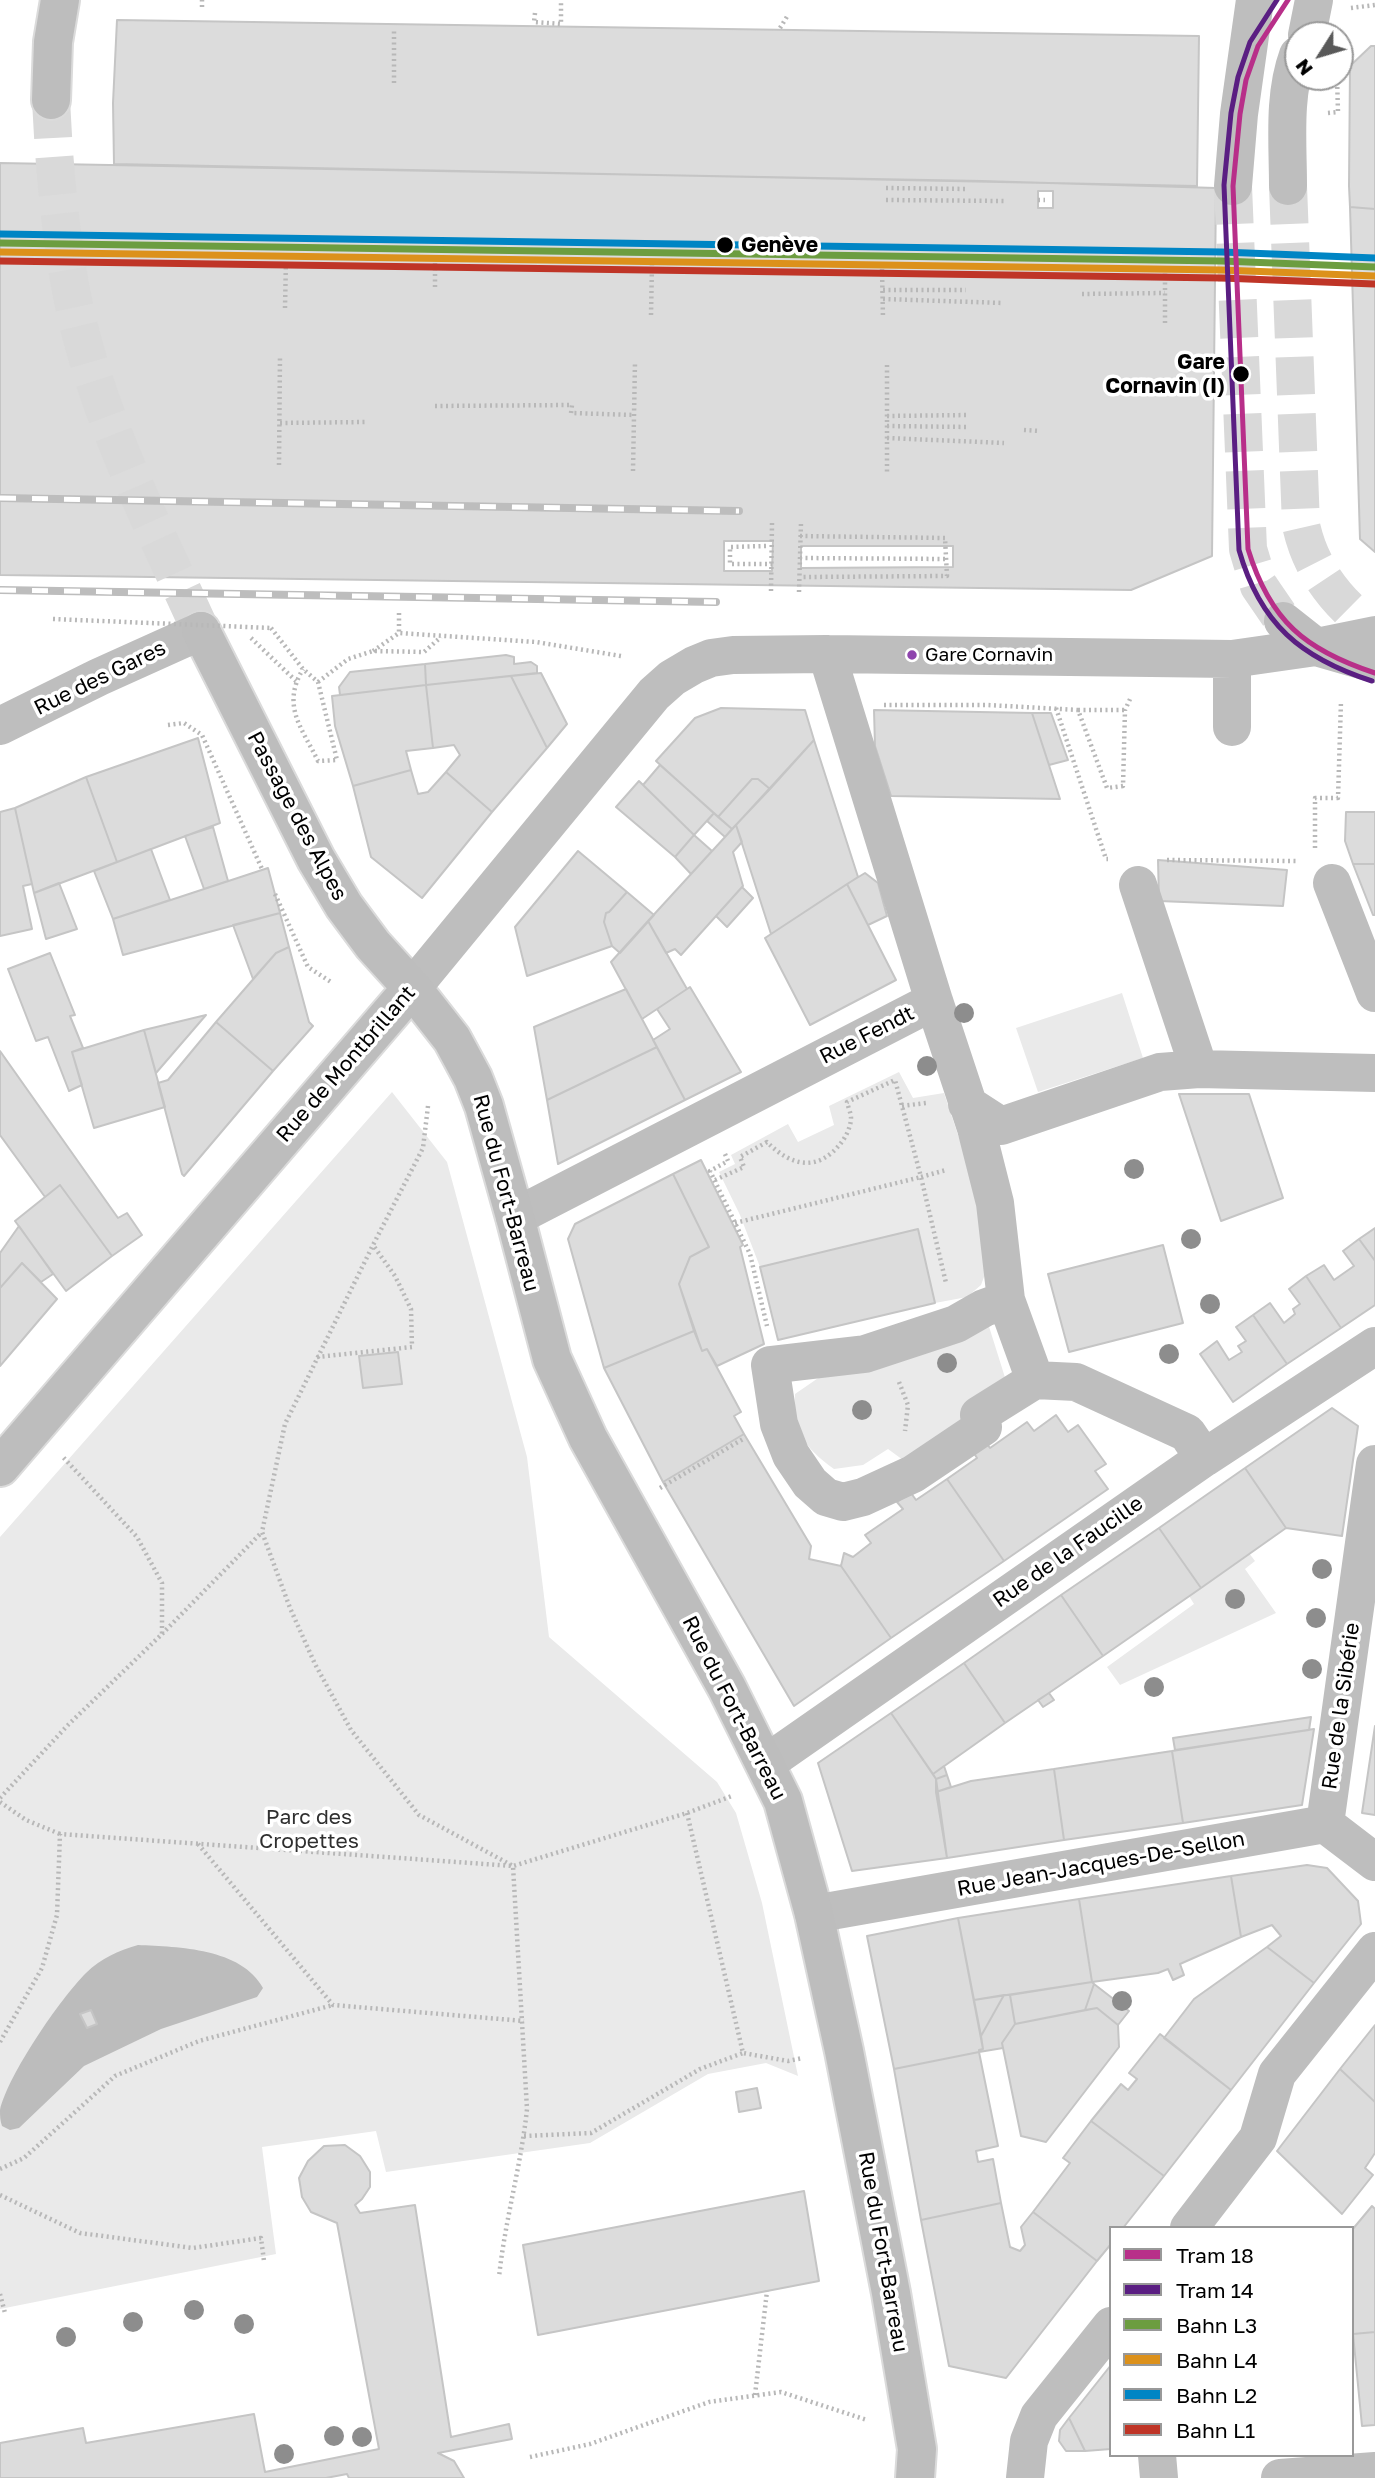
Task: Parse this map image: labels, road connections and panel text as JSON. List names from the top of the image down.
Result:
{
  "streets": {
    "main road": ["Passage des Alpes", "Rue de Montbrillant", "Rue du Fort-Barreau"],
    "street": [
      "Rue des Gares",
      "Rue Fendt",
      "Rue de la Faucille",
      "Rue de la Sibérie",
      "Rue Jean-Jacques-De-Sellon"
    ]
  },
  "crossings": [
    ["Rue des Gares", "Passage des Alpes"],
    ["Passage des Alpes", "Rue de Montbrillant"],
    ["Passage des Alpes", "Rue du Fort-Barreau"],
    ["Rue Fendt", "Rue de Montbrillant"],
    ["Rue Fendt", "Rue du Fort-Barreau"],
    ["Rue de Montbrillant", "Rue du Fort-Barreau"],
    ["Rue du Fort-Barreau", "Rue de la Faucille"],
    ["Rue du Fort-Barreau", "Rue Jean-Jacques-De-Sellon"],
    ["Rue de la Sibérie", "Rue Jean-Jacques-De-Sellon"]
  ],
  "parks": ["Parc des Cropettes"],
  "places": ["Genève", "Gare Cornavin (I)", "Gare Cornavin"],
  "lines": [
    "tram line 18",
    "tram line 14",
    "rail line L2",
    "rail line L3",
    "rail line L4",
    "rail line L1"
  ],
  "legend": [
    "Tram 18",
    "Tram 14",
    "Bahn L3",
    "Bahn L4",
    "Bahn L2",
    "Bahn L1"
  ],
  "north": "bottom left"
}
